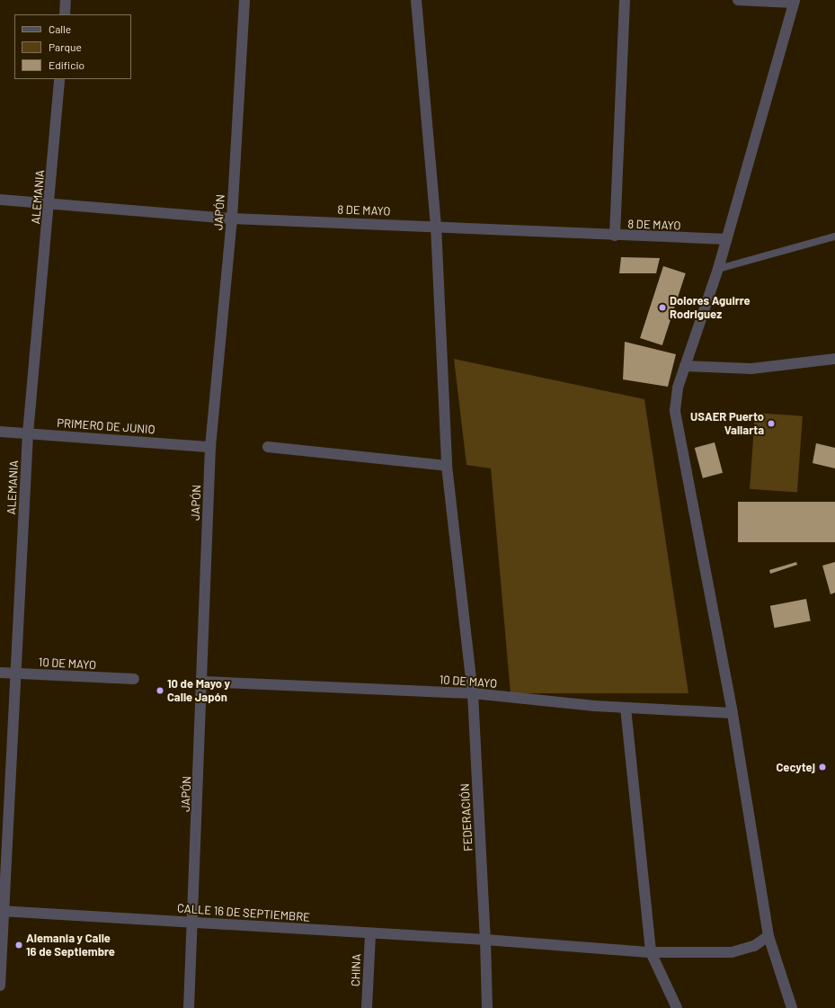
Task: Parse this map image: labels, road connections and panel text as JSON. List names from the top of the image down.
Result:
{
  "streets": {
    "street": [
      "ALEMANIA",
      "8 DE MAYO",
      "JAPÓN",
      "PRIMERO DE JUNIO",
      "10 DE MAYO",
      "FEDERACIÓN",
      "CALLE 16 DE SEPTIEMBRE",
      "CHINA"
    ]
  },
  "crossings": [
    ["ALEMANIA", "8 DE MAYO"],
    ["ALEMANIA", "PRIMERO DE JUNIO"],
    ["ALEMANIA", "10 DE MAYO"],
    ["ALEMANIA", "CALLE 16 DE SEPTIEMBRE"],
    ["8 DE MAYO", "JAPÓN"],
    ["8 DE MAYO", "FEDERACIÓN"],
    ["JAPÓN", "PRIMERO DE JUNIO"],
    ["JAPÓN", "10 DE MAYO"],
    ["JAPÓN", "CALLE 16 DE SEPTIEMBRE"],
    ["10 DE MAYO", "FEDERACIÓN"],
    ["FEDERACIÓN", "CALLE 16 DE SEPTIEMBRE"],
    ["CALLE 16 DE SEPTIEMBRE", "CHINA"]
  ],
  "places": [
    "Dolores Aguirre Rodriguez",
    "USAER Puerto Vallarta",
    "10 de Mayo y Calle Japón",
    "Cecytej",
    "Alemania y Calle 16 de Septiembre"
  ],
  "legend": ["Calle", "Parque", "Edificio"]
}
